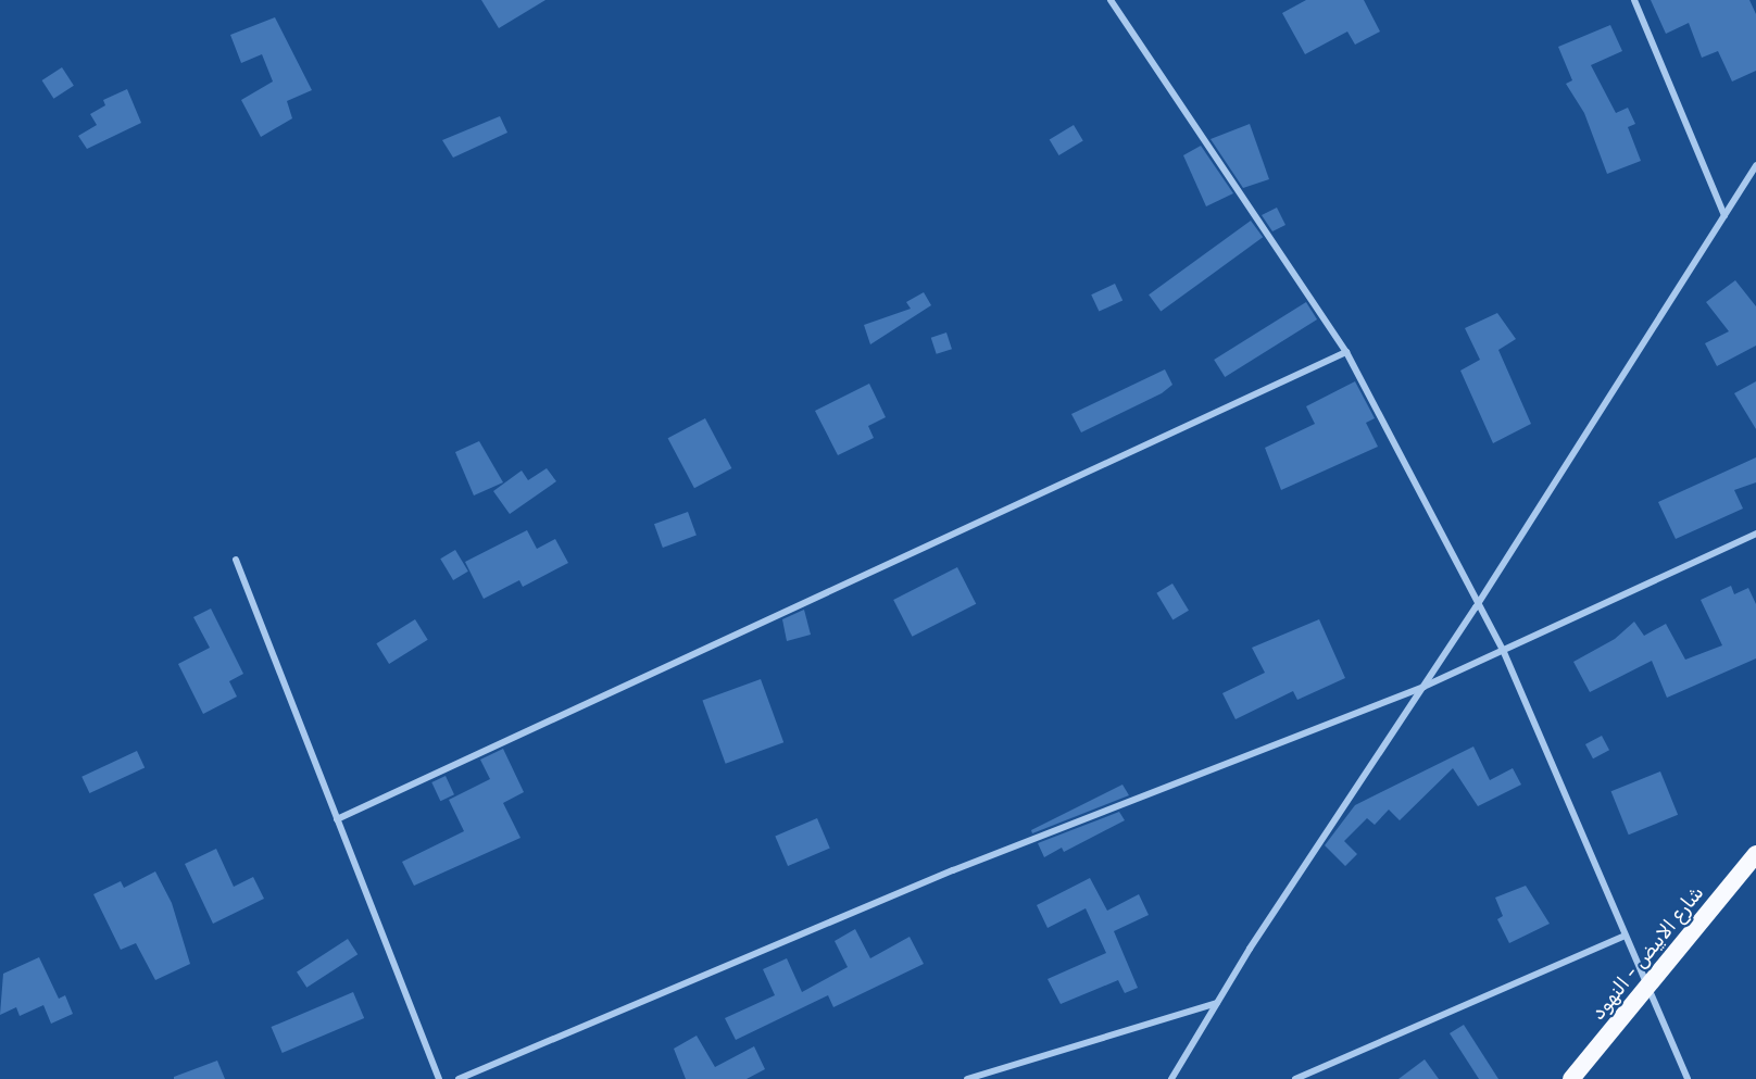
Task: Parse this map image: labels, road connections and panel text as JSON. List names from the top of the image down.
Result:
{
  "streets": {
    "highway": ["شارع الابيض - النهود"]
  }
}
